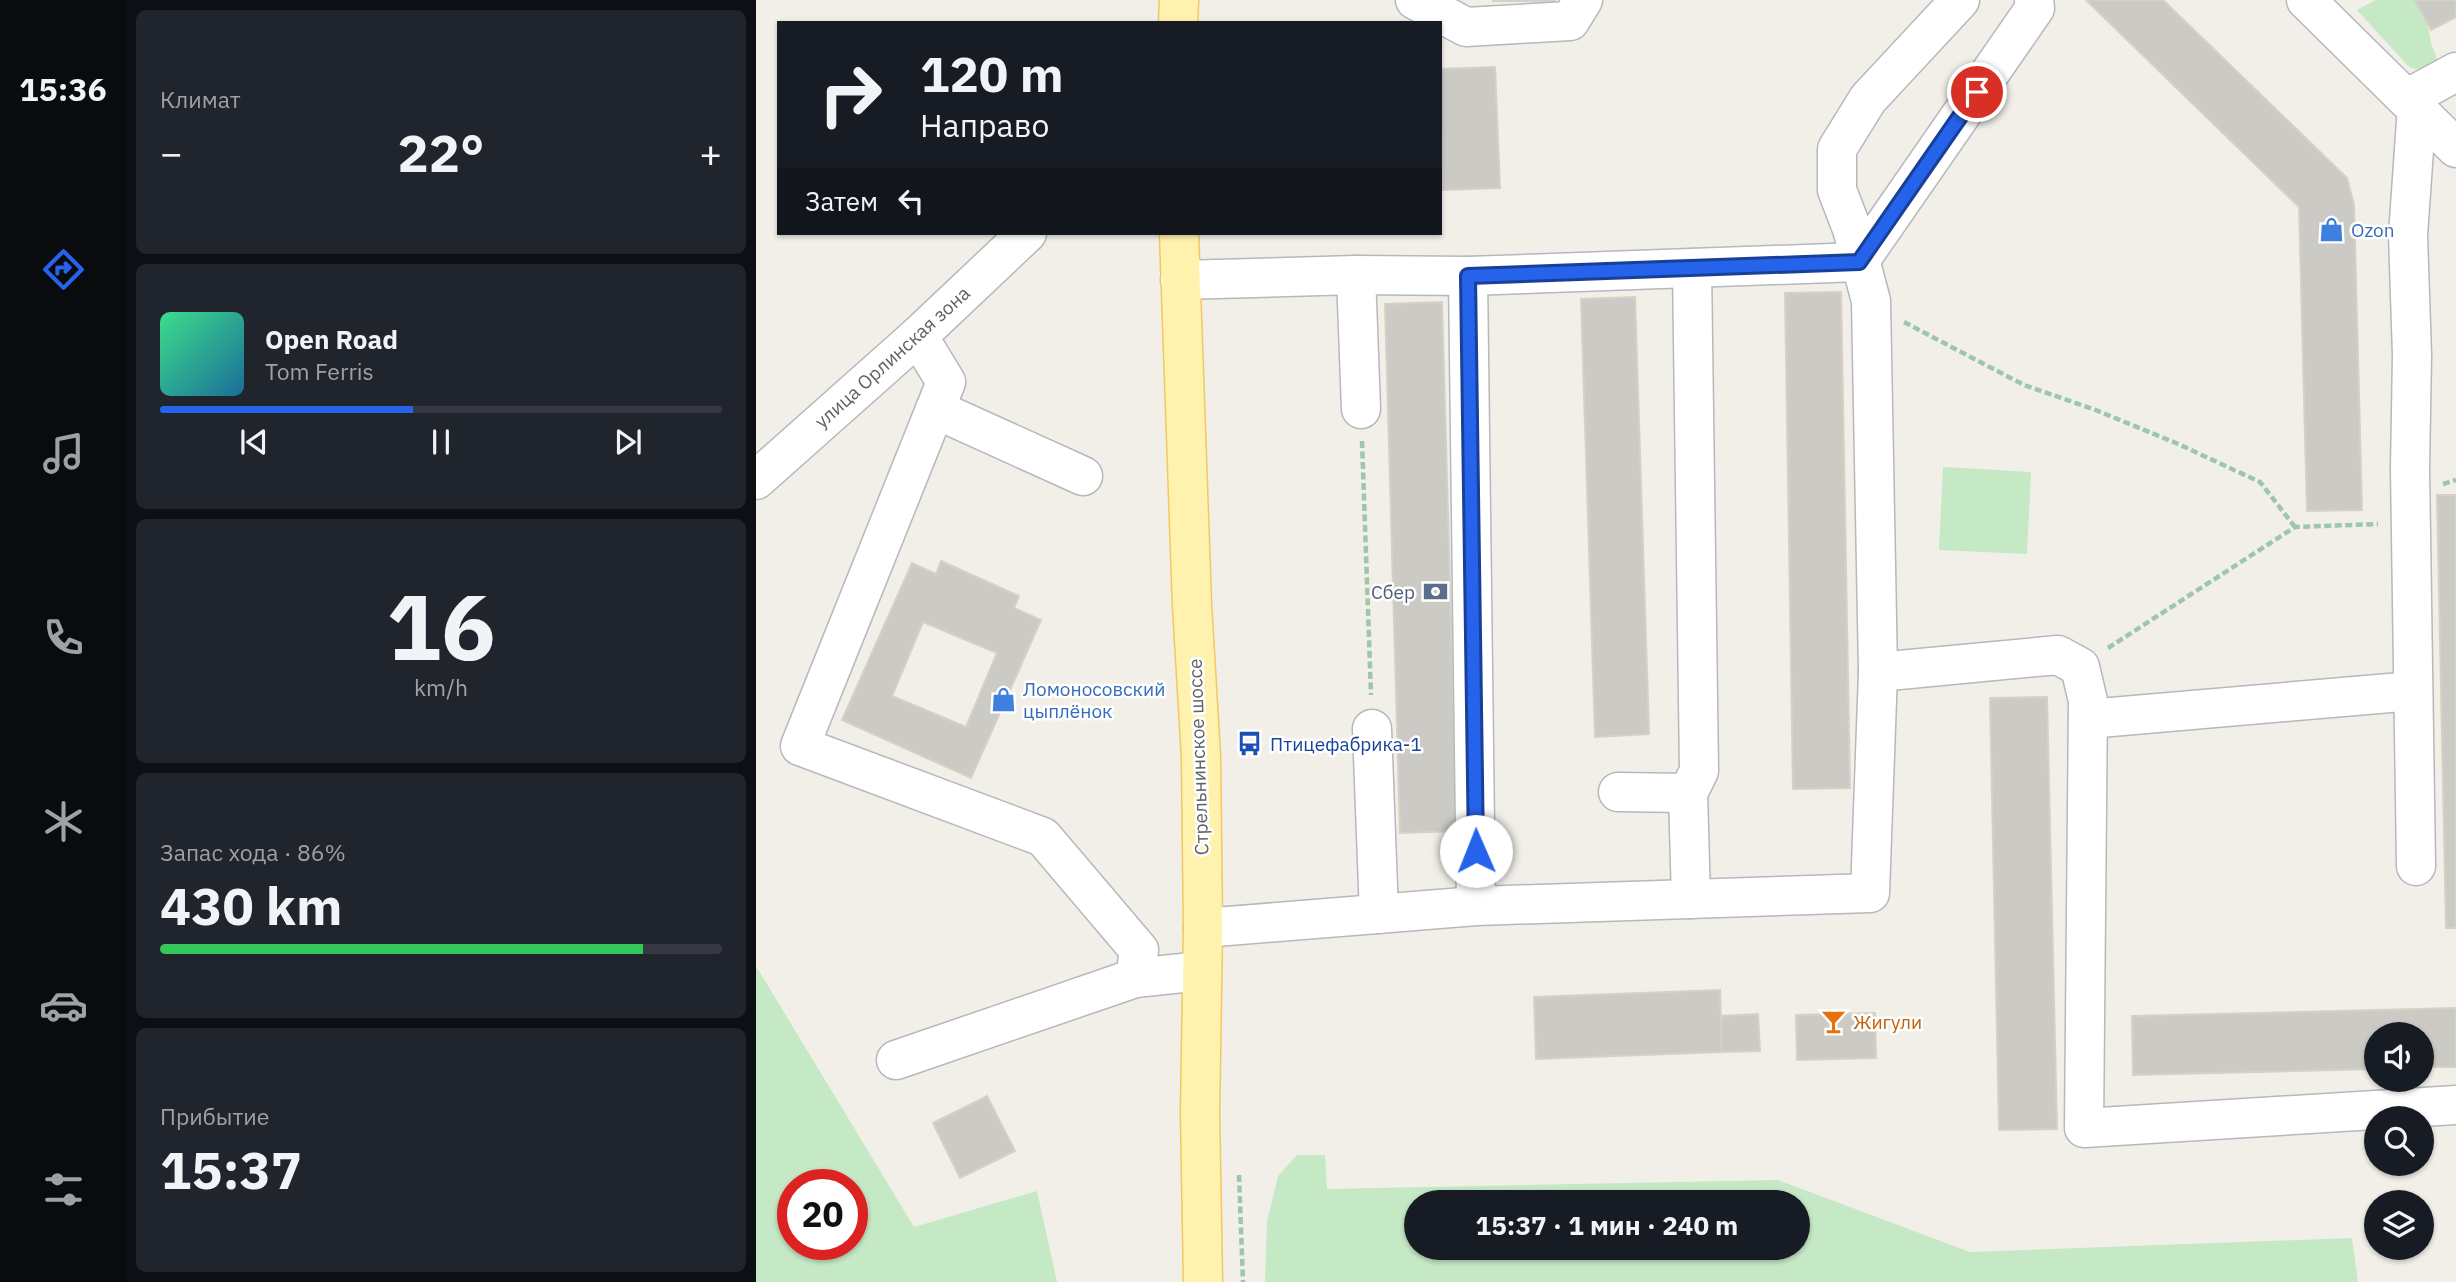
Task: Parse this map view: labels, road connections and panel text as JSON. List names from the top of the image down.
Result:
{
  "streets": {
    "main road": ["Стрельнинское шоссе"],
    "street": ["улица Орлинская зона"]
  },
  "places": {
    "shop": ["Ozon", "Ломоносовский цыплёнок"],
    "bank": ["Сбер"],
    "bus stop": ["Птицефабрика-1"],
    "bar": ["Жигули"]
  },
  "page": {
    "tabs": "15:36",
    "tile": [
      "Климат",
      ["16", "km/h"],
      ["Запас хода · 86%", "430 km"],
      ["Прибытие", "15:37"]
    ],
    "turn": ["120 m", "Направо"],
    "heat": ["−", "22°", "+"],
    "then": "Затем",
    "song": ["Open Road", "Tom Ferris"],
    "limit": "20",
    "trip": "15:37 · 1 мин · 240 m"
  }
}
